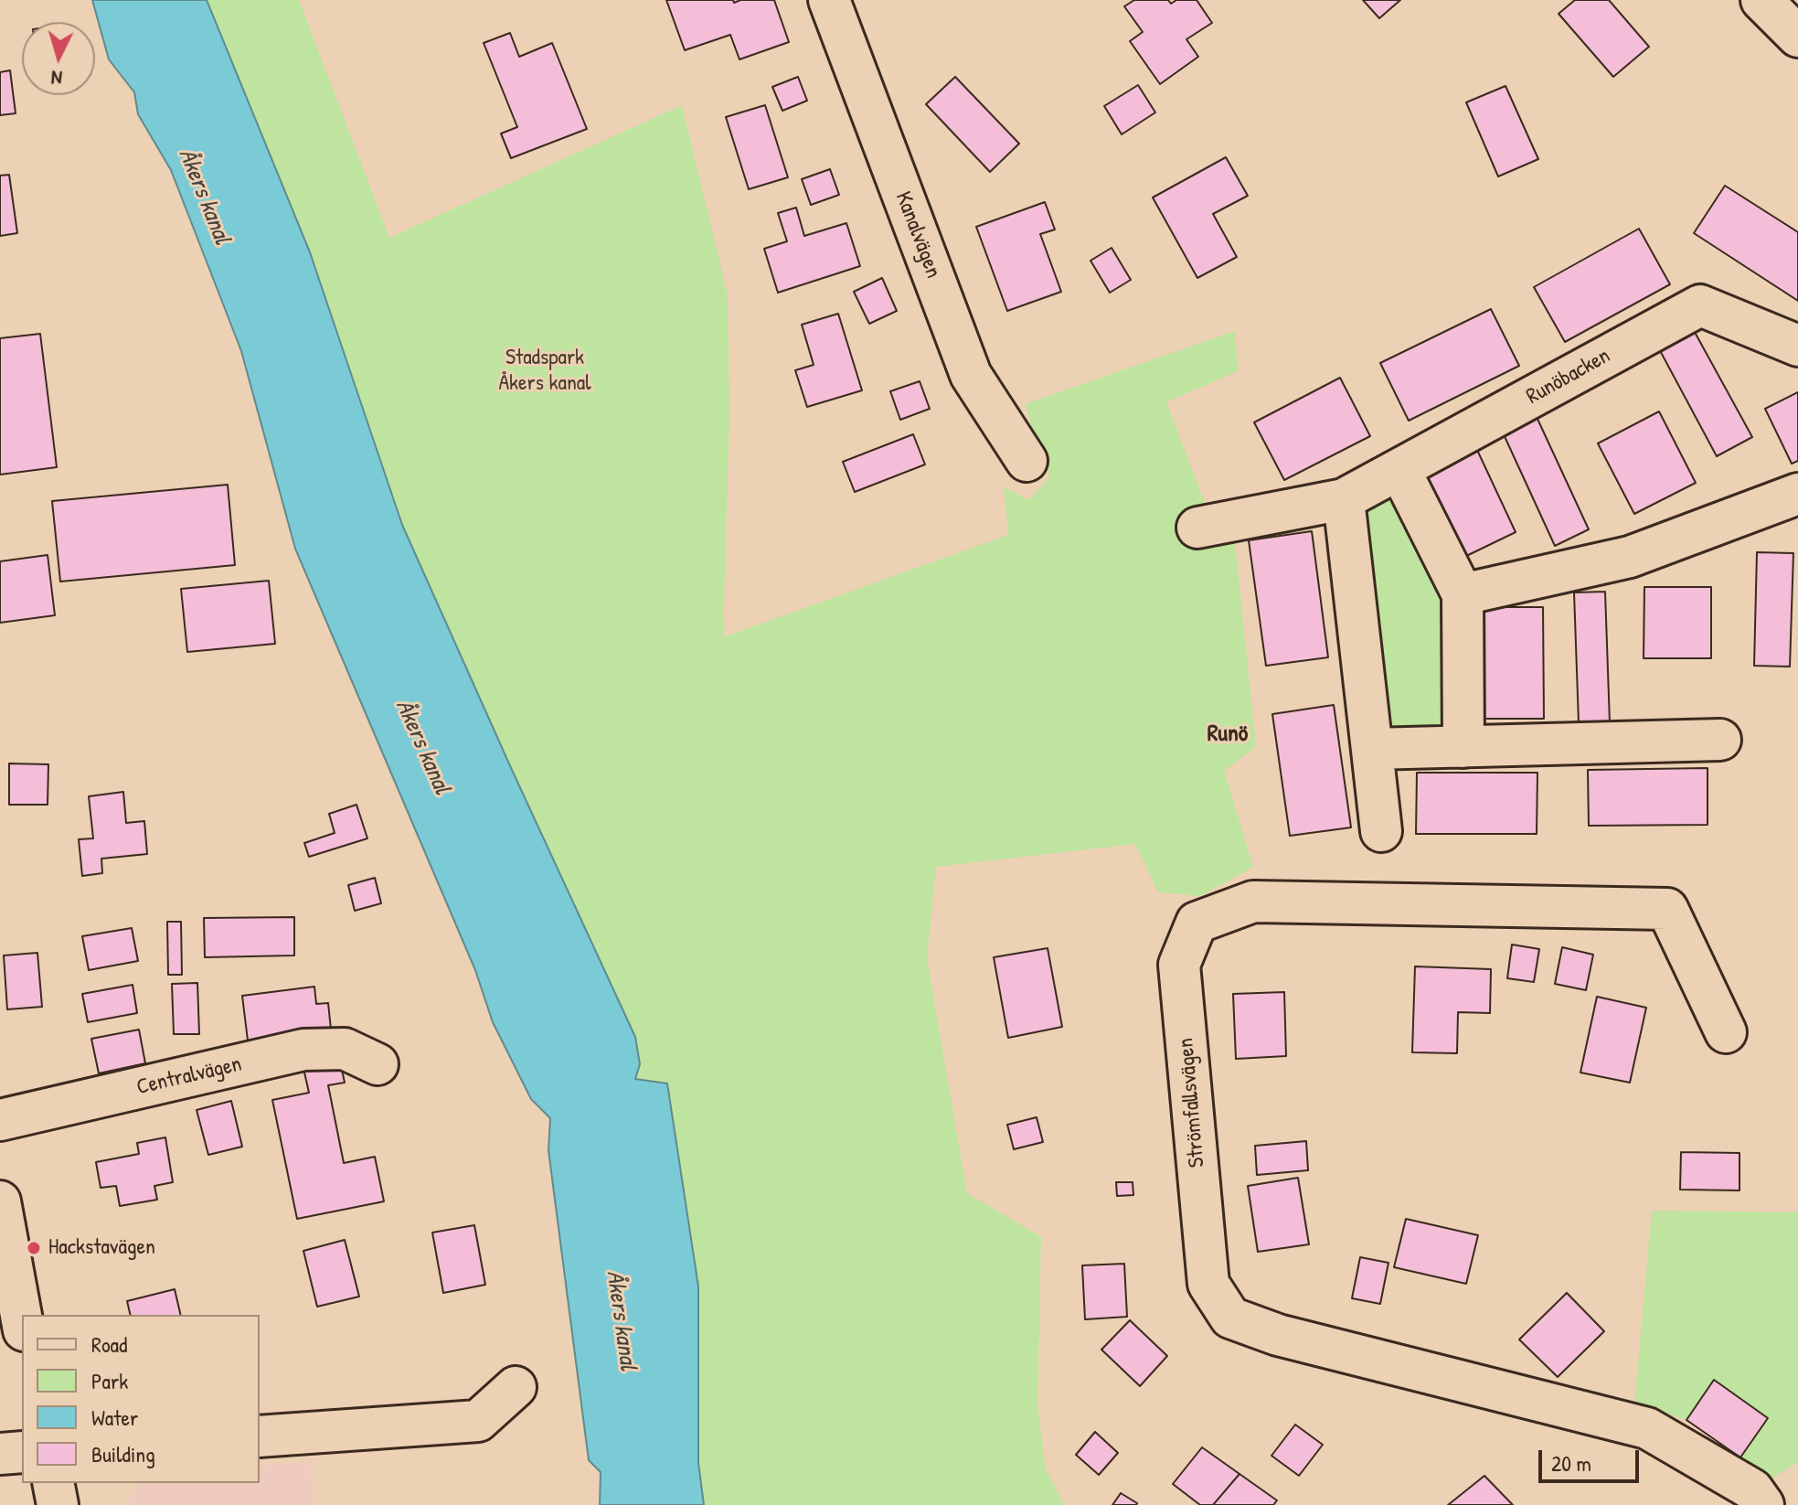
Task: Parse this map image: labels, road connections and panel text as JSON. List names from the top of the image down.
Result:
{
  "streets": {
    "street": [
      "Kanalvägen",
      "Runöbacken",
      "Centralvägen",
      "Strömfallsvägen"
    ]
  },
  "districts": ["Runö"],
  "water": ["Åkers kanal"],
  "parks": ["Stadspark Åkers kanal"],
  "places": ["Hackstavägen"],
  "legend": [
    "Road",
    "Park",
    "Water",
    "Building"
  ],
  "scale_bar": "20 m",
  "north": "bottom"
}
